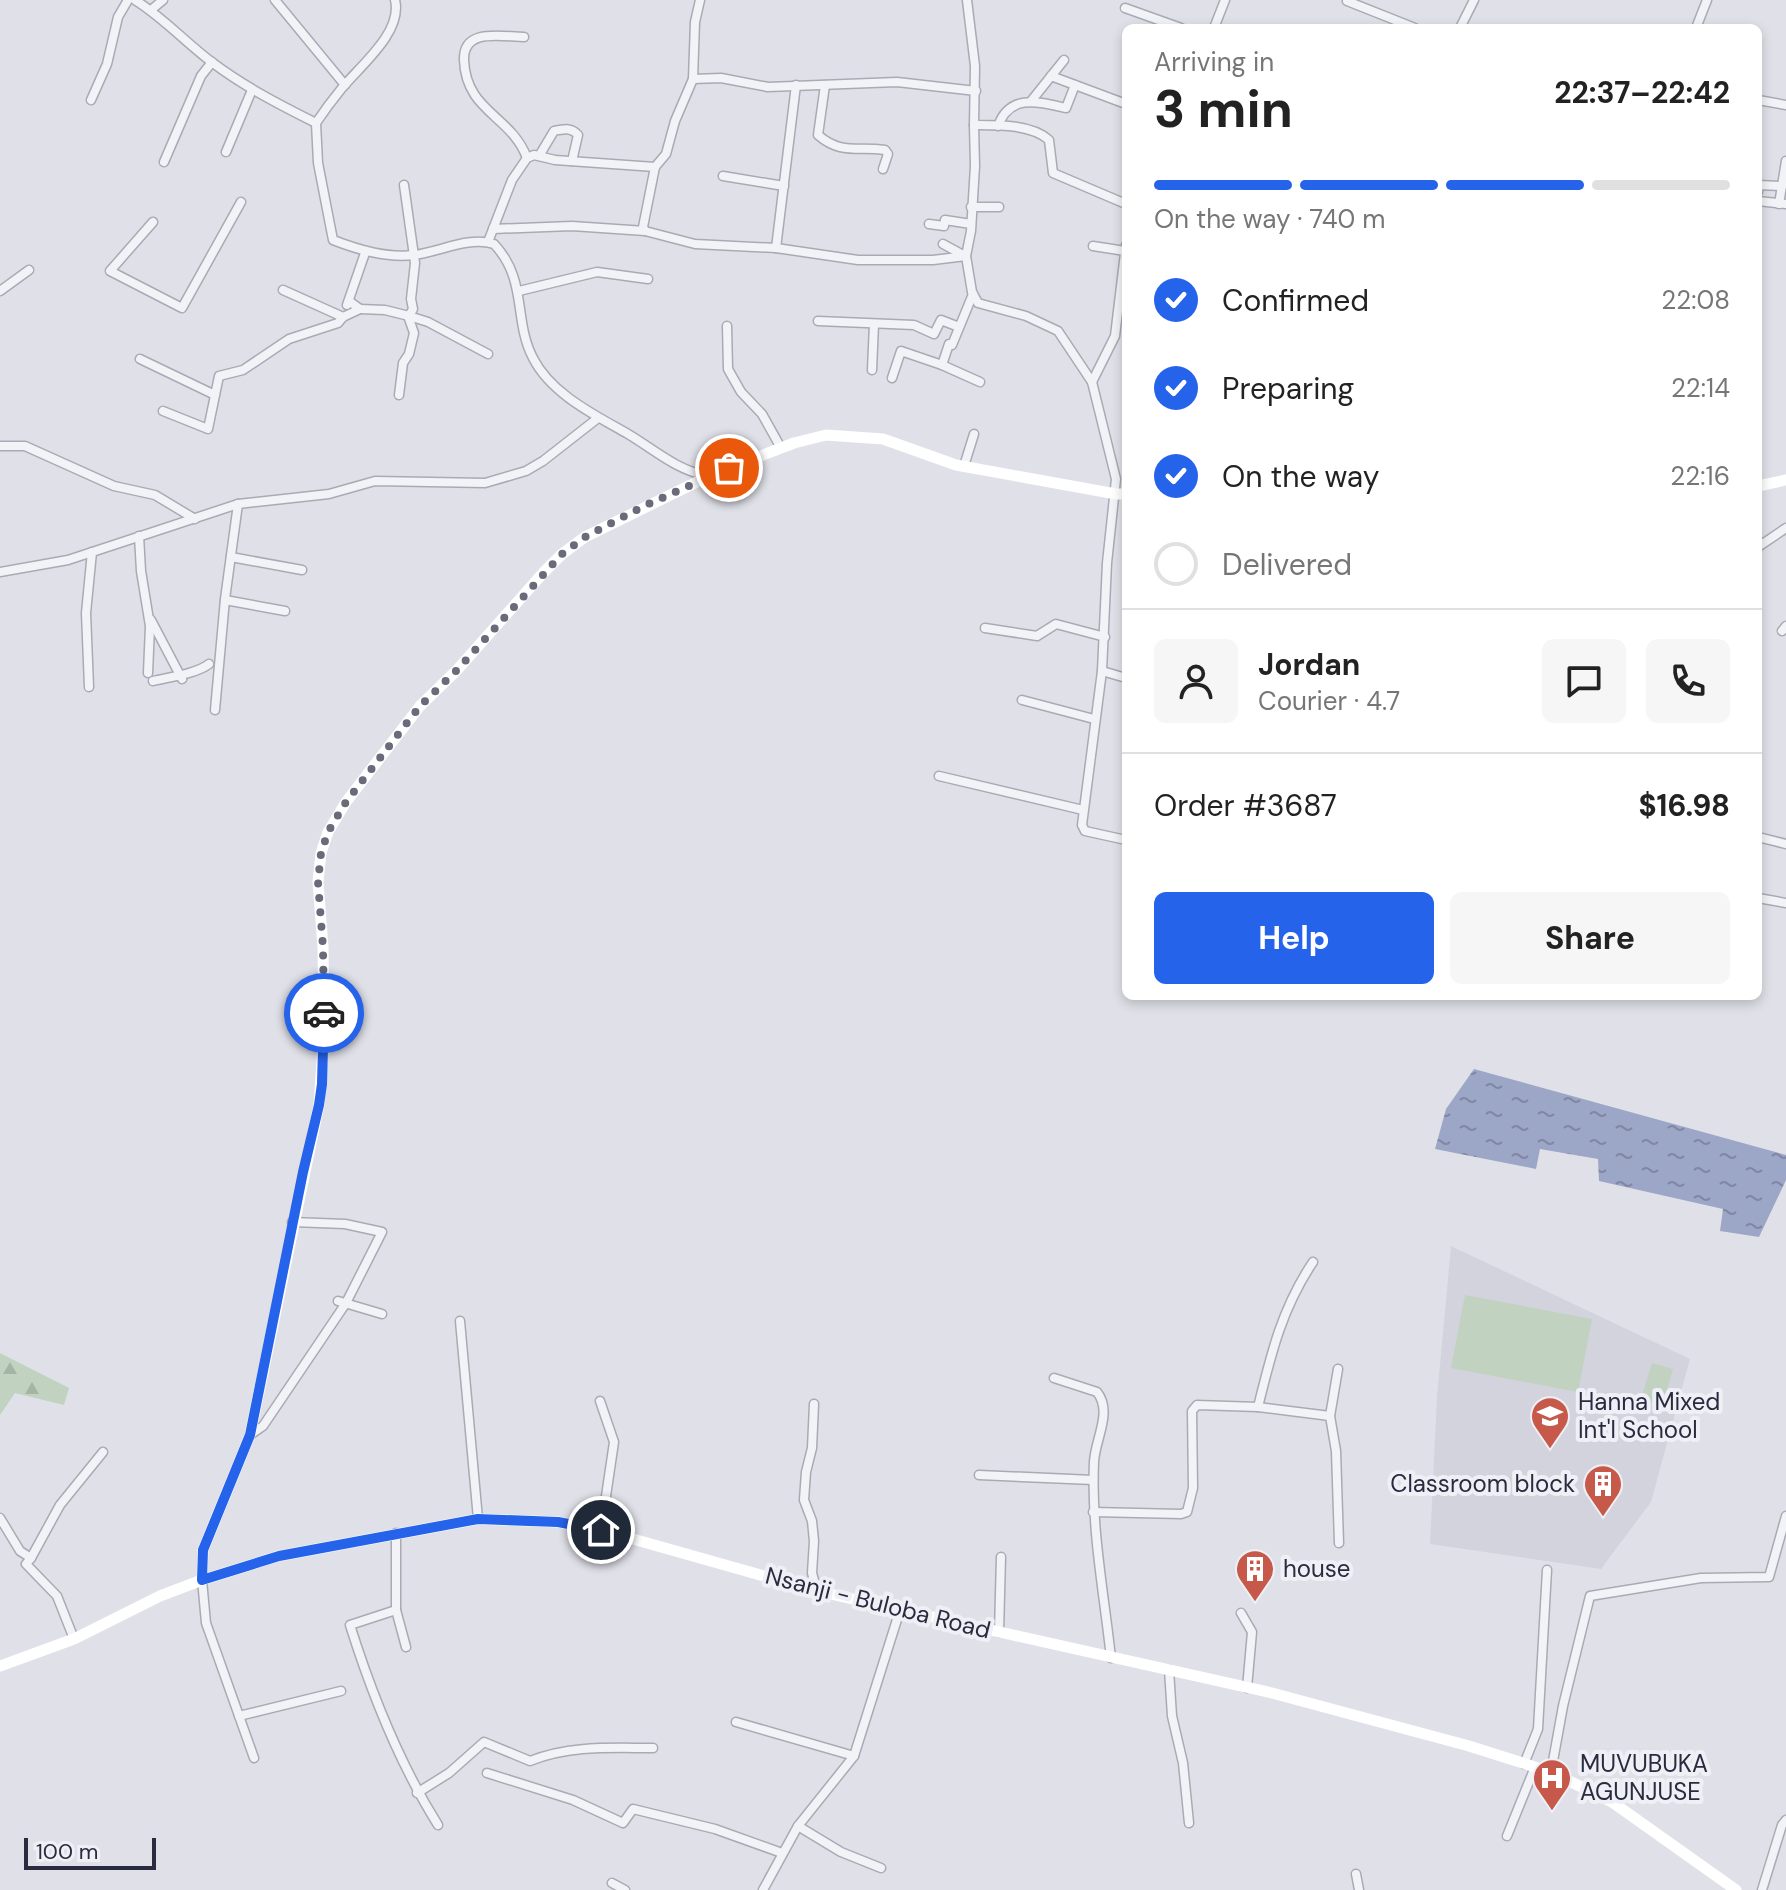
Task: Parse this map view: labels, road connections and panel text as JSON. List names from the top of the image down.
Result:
{
  "streets": {
    "main road": ["Nsanji - Buloba Road"]
  },
  "places": {
    "school or university": ["Hanna Mixed Int'l School"],
    "building": ["Classroom block", "house"],
    "hospital": ["MUVUBUKA AGUNJUSE"]
  },
  "scale_bar": "100 m",
  "page": {
    "heading": ["3 min", "Arriving in", "22:37–22:42"],
    "panel": [
      "Jordan",
      "Courier · 4.7",
      "Order #3687",
      "$16.98"
    ],
    "bar": "On the way · 740 m",
    "list": [
      ["Confirmed", "22:08"],
      ["Preparing", "22:14"],
      ["On the way", "22:16"],
      "Delivered"
    ],
    "buttons": ["Help", "Share"],
    "scale": "100 m"
  }
}
